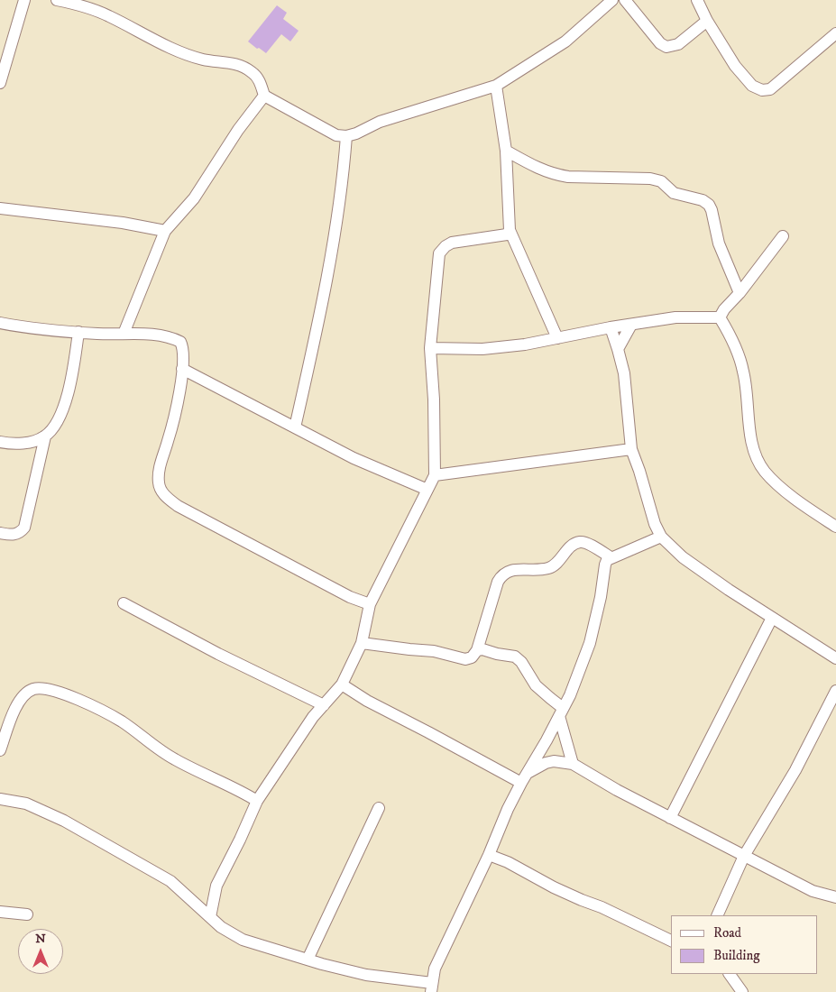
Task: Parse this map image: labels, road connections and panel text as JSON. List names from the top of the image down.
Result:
{
  "legend": ["Road", "Building"],
  "north": "top"
}
